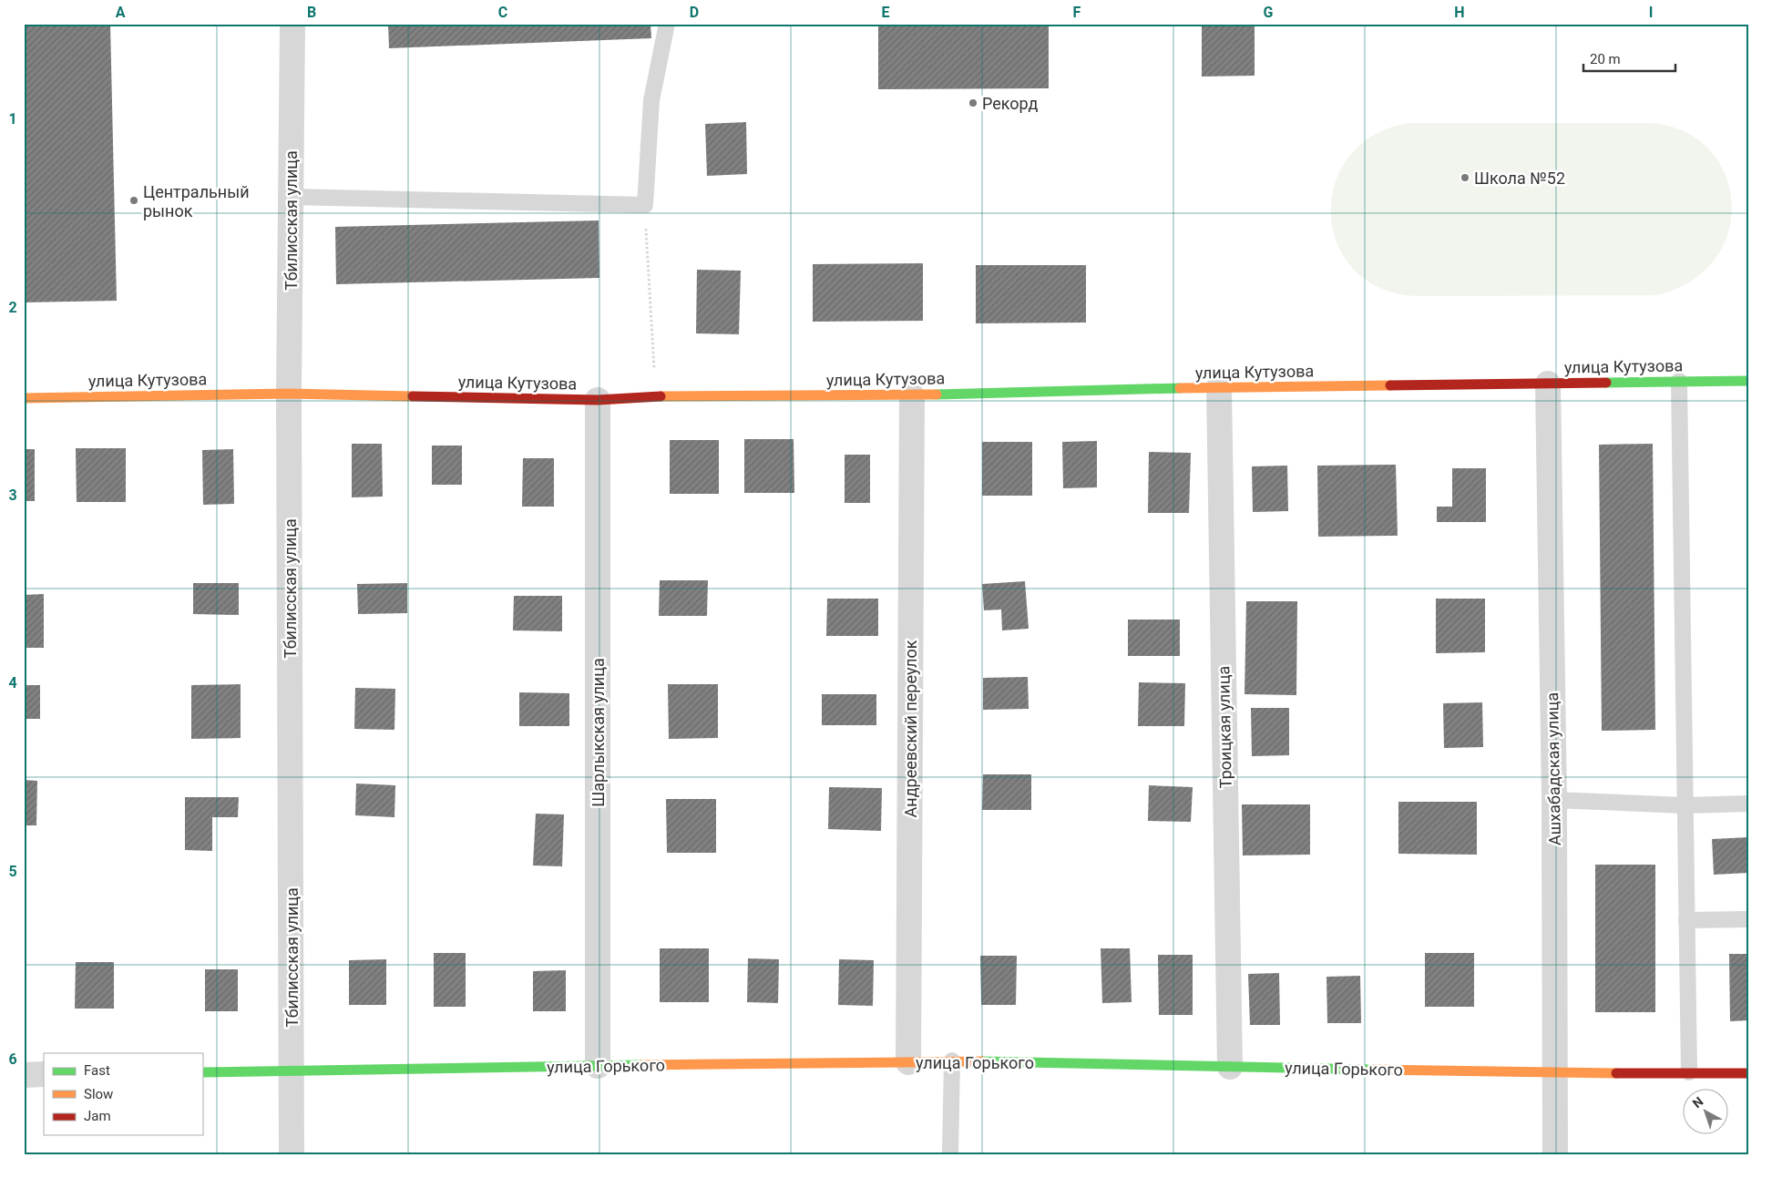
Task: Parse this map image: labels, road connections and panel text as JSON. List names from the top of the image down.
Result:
{
  "streets": {
    "street": [
      "Тбилисская улица",
      "улица Кутузова",
      "Троицкая улица",
      "Андреевский переулок",
      "Шарлыкская улица",
      "Ашхабадская улица",
      "улица Горького"
    ]
  },
  "crossings": [
    ["Тбилисская улица", "улица Кутузова"],
    ["Тбилисская улица", "улица Горького"],
    ["улица Кутузова", "Троицкая улица"],
    ["улица Кутузова", "Андреевский переулок"],
    ["улица Кутузова", "Шарлыкская улица"],
    ["улица Кутузова", "Ашхабадская улица"],
    ["Троицкая улица", "улица Горького"],
    ["Андреевский переулок", "улица Горького"],
    ["Шарлыкская улица", "улица Горького"],
    ["Ашхабадская улица", "улица Горького"]
  ],
  "places": ["Рекорд", "Школа №52", "Центральный рынок"],
  "legend": ["Fast", "Slow", "Jam"],
  "scale_bar": "20 m",
  "north": "top left",
  "grid": {
    "columns": [
      "A",
      "B",
      "C",
      "D",
      "E",
      "F",
      "G",
      "H",
      "I"
    ],
    "rows": [
      "1",
      "2",
      "3",
      "4",
      "5",
      "6"
    ]
  }
}
